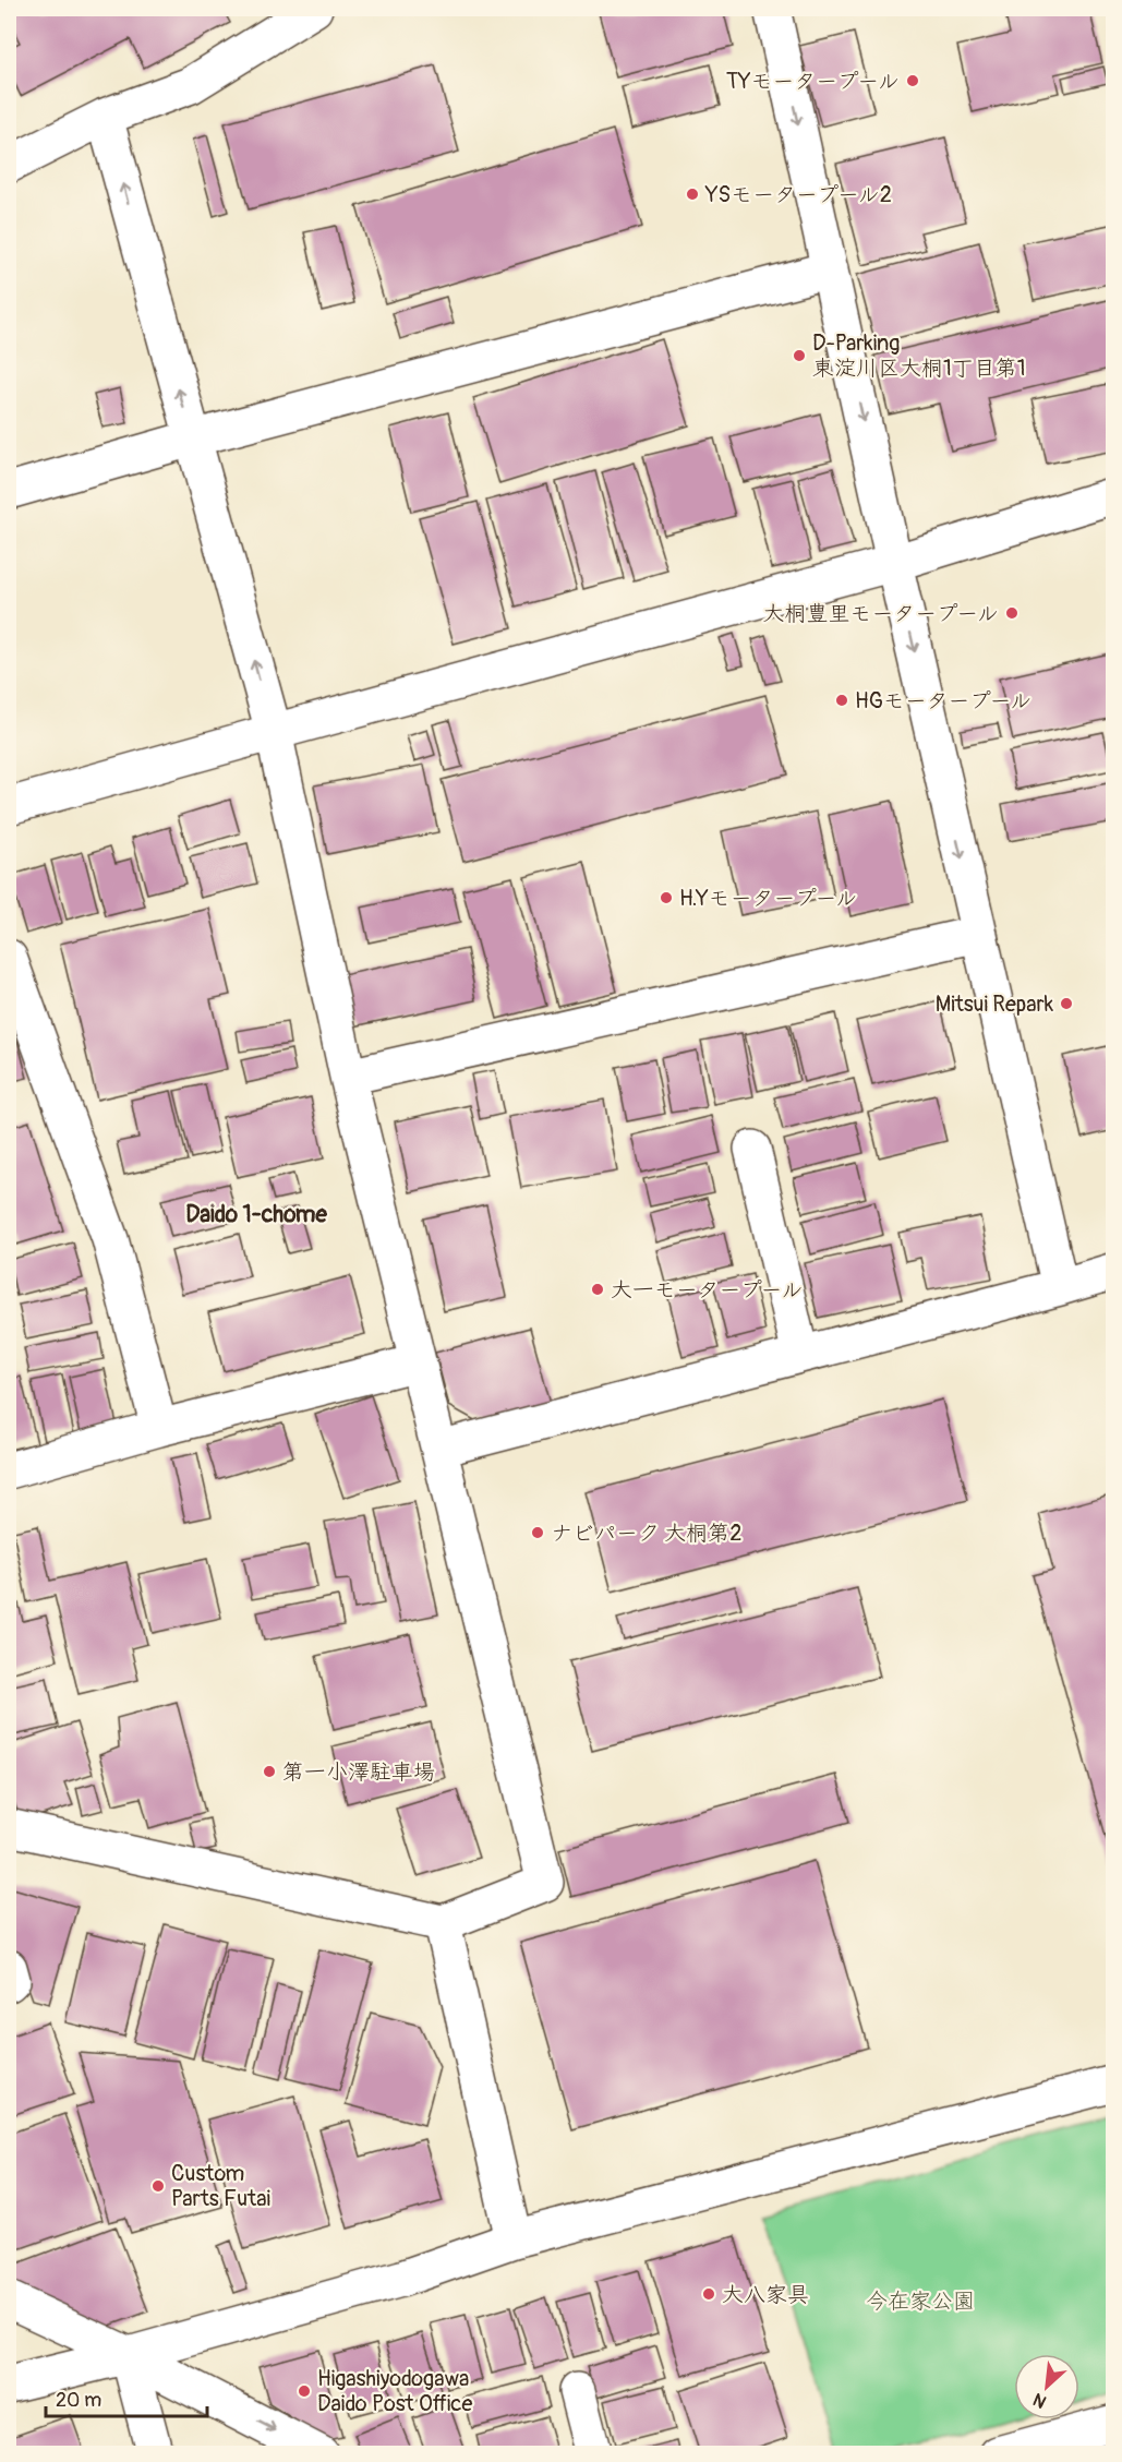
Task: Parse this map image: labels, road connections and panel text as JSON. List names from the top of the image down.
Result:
{
  "districts": ["Daido 1-chome"],
  "parks": ["今在家公園"],
  "places": [
    "TYモータープール",
    "YSモータープール2",
    "D-Parking 東淀川区大桐1丁目第1",
    "大桐豊里モータープール",
    "HGモータープール",
    "H.Yモータープール",
    "Mitsui Repark",
    "大一モータープール",
    "ナビパーク 大桐第2",
    "第一小澤駐車場",
    "Custom Parts Futai",
    "大八家具",
    "Higashiyodogawa Daido Post Office"
  ],
  "scale_bar": "20 m",
  "north": "bottom left"
}
